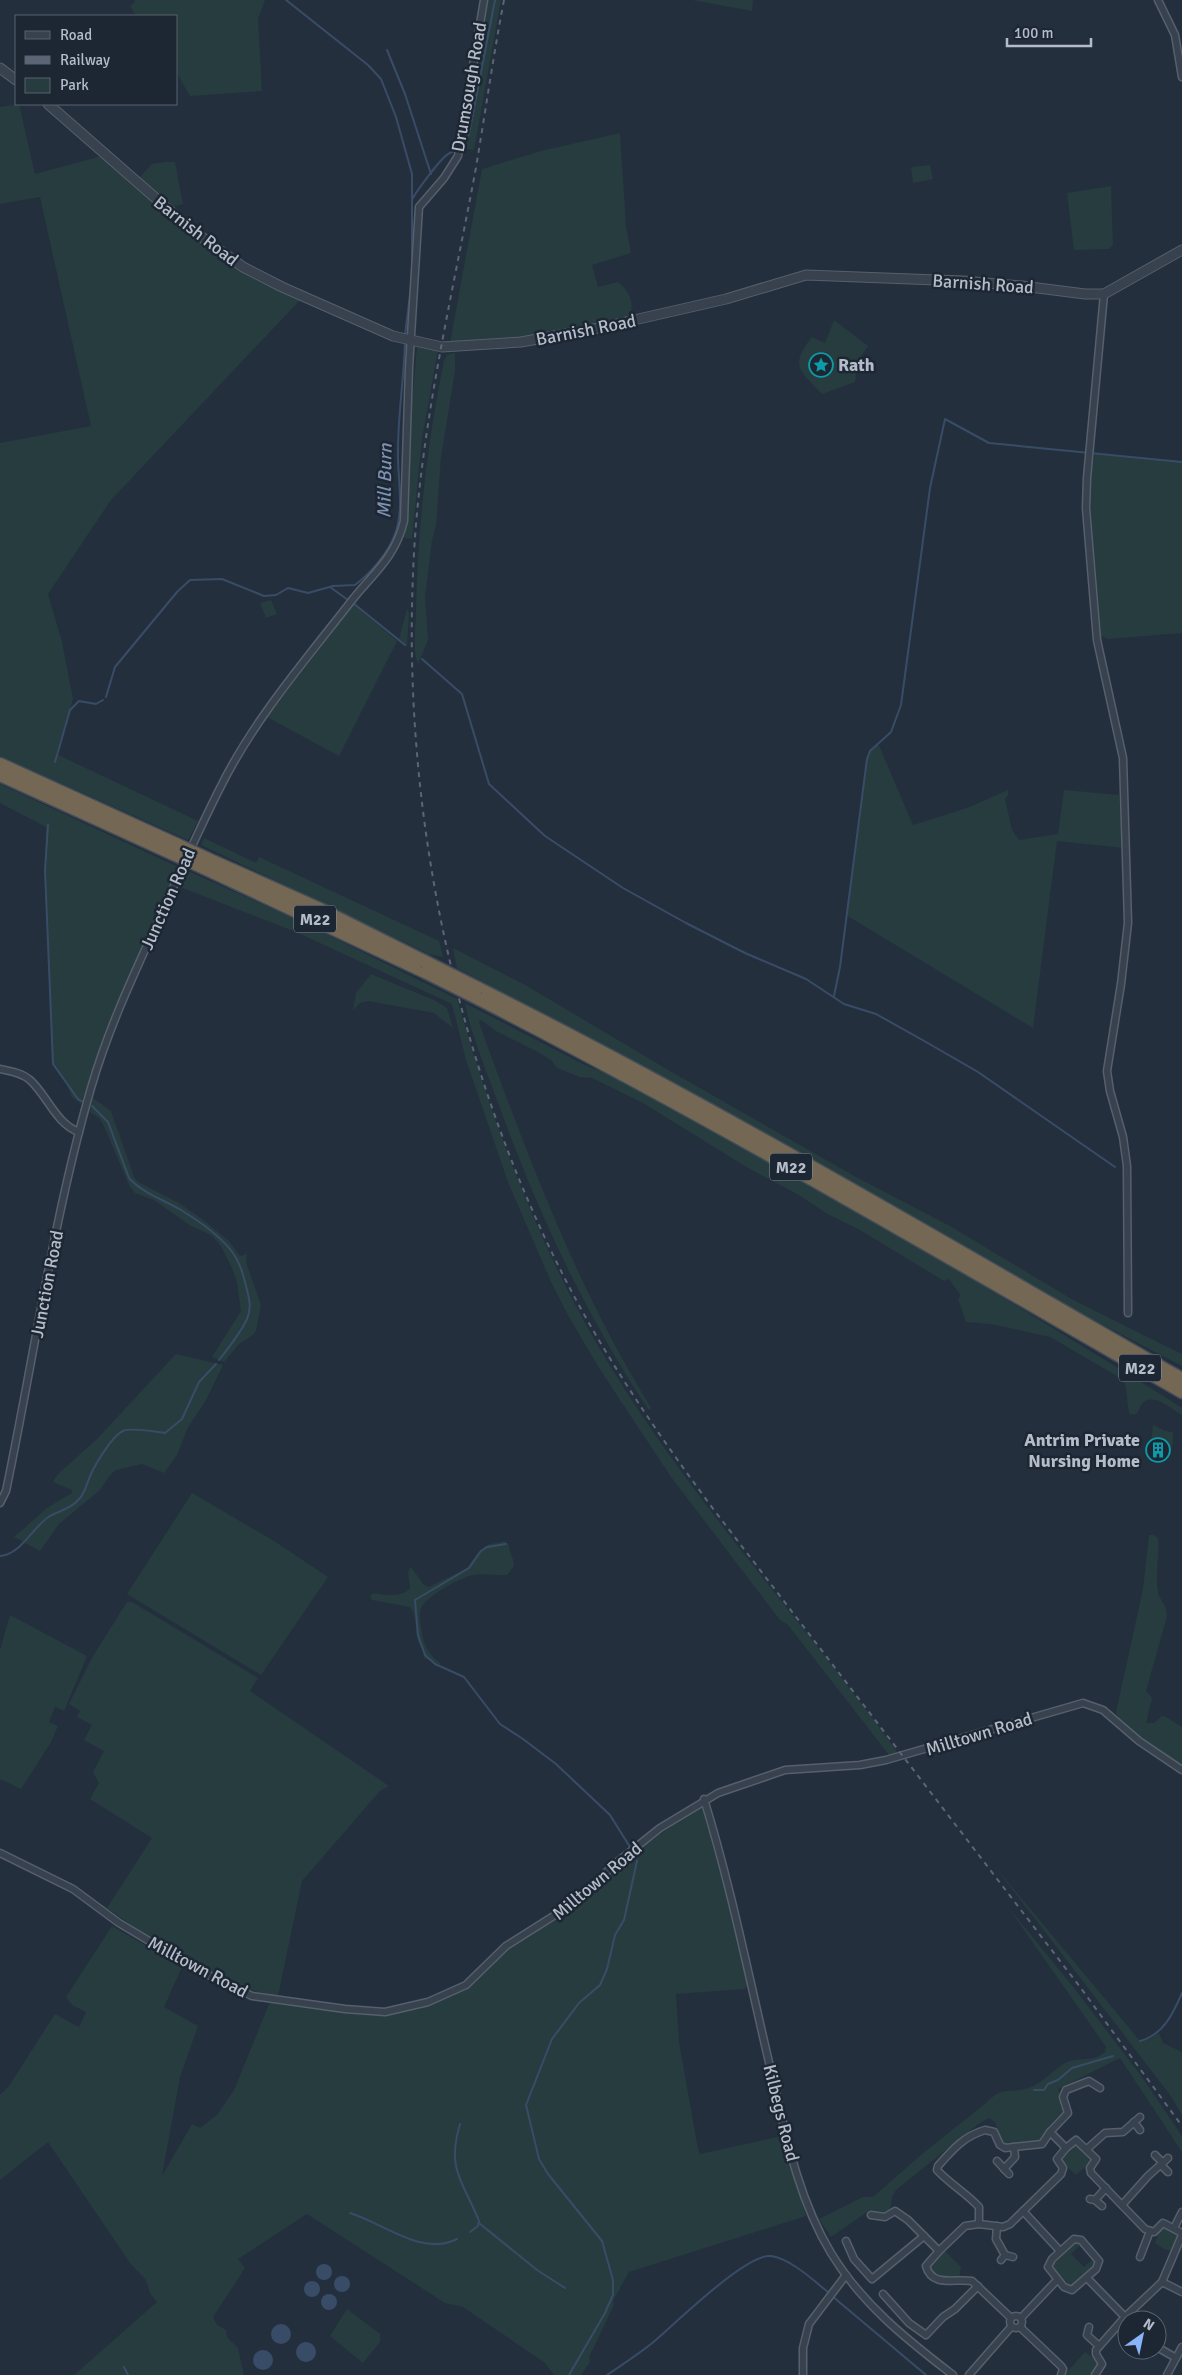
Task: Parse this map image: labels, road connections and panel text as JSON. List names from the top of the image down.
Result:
{
  "streets": {
    "highway": ["M22"],
    "street": [
      "Drumsough Road",
      "Barnish Road",
      "Junction Road",
      "Milltown Road",
      "Kilbegs Road"
    ]
  },
  "crossings": [
    ["Drumsough Road", "Barnish Road"],
    ["Drumsough Road", "Junction Road"],
    ["Barnish Road", "Junction Road"],
    ["Milltown Road", "Kilbegs Road"]
  ],
  "water": ["Mill Burn"],
  "places": {
    "place": ["Rath"],
    "building": ["Antrim Private Nursing Home"]
  },
  "legend": ["Road", "Railway", "Park"],
  "scale_bar": "100 m",
  "north": "top right"
}
